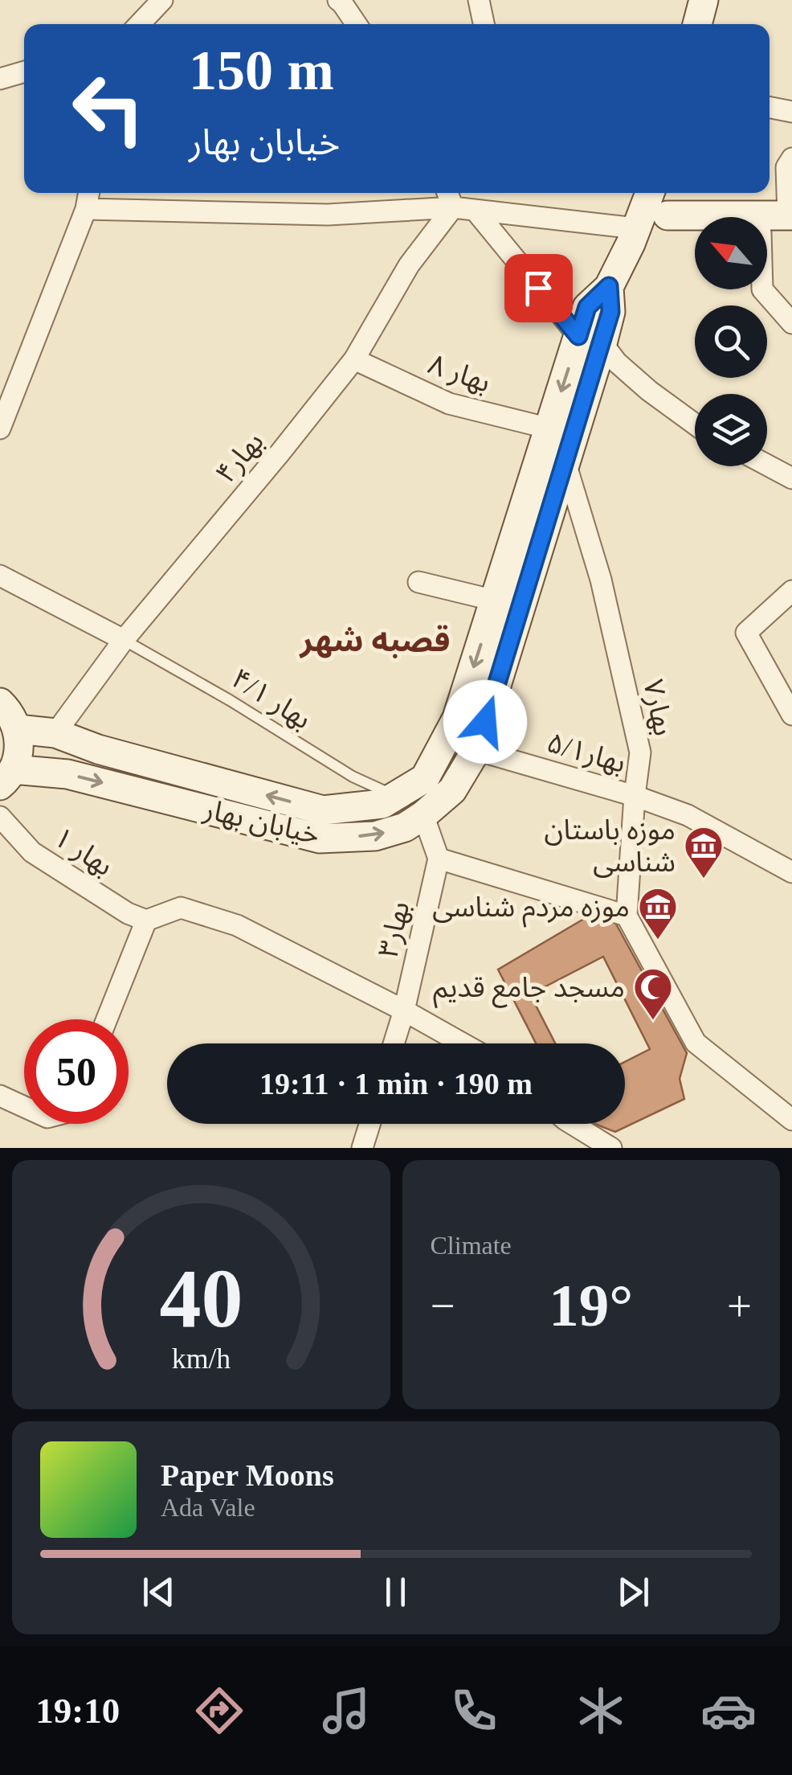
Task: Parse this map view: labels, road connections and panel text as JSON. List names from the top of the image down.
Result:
{
  "streets": {
    "main road": ["خیابان بهار"],
    "street": [
      "بهار ۸",
      "بهار۴",
      "بهار۷",
      "بهار۵/۱",
      "بهار ۱",
      "بهار۳"
    ],
    "lane": ["بهار ۴/۱"]
  },
  "crossings": [
    ["بهار ۸", "بهار۴"],
    ["بهار ۸", "خیابان بهار"],
    ["بهار۴", "بهار ۴/۱"],
    ["بهار۴", "خیابان بهار"],
    ["بهار ۴/۱", "خیابان بهار"],
    ["بهار۷", "بهار۵/۱"],
    ["بهار۷", "خیابان بهار"],
    ["بهار۵/۱", "خیابان بهار"]
  ],
  "districts": ["قصبه شهر"],
  "places": {
    "museum": ["موزه باستان شناسی", "موزه مردم شناسی"],
    "mosque": ["مسجد جامع قدیم"]
  },
  "north": "top left",
  "page": {
    "turn": ["150 m", "خیابان بهار"],
    "limit": "50",
    "trip": "19:11 · 1 min · 190 m",
    "tile": "Climate",
    "heat": ["−", "19°", "+"],
    "song": ["Paper Moons", "Ada Vale"],
    "tabs": "19:10",
    "gauge": ["40", "km/h"]
  }
}
